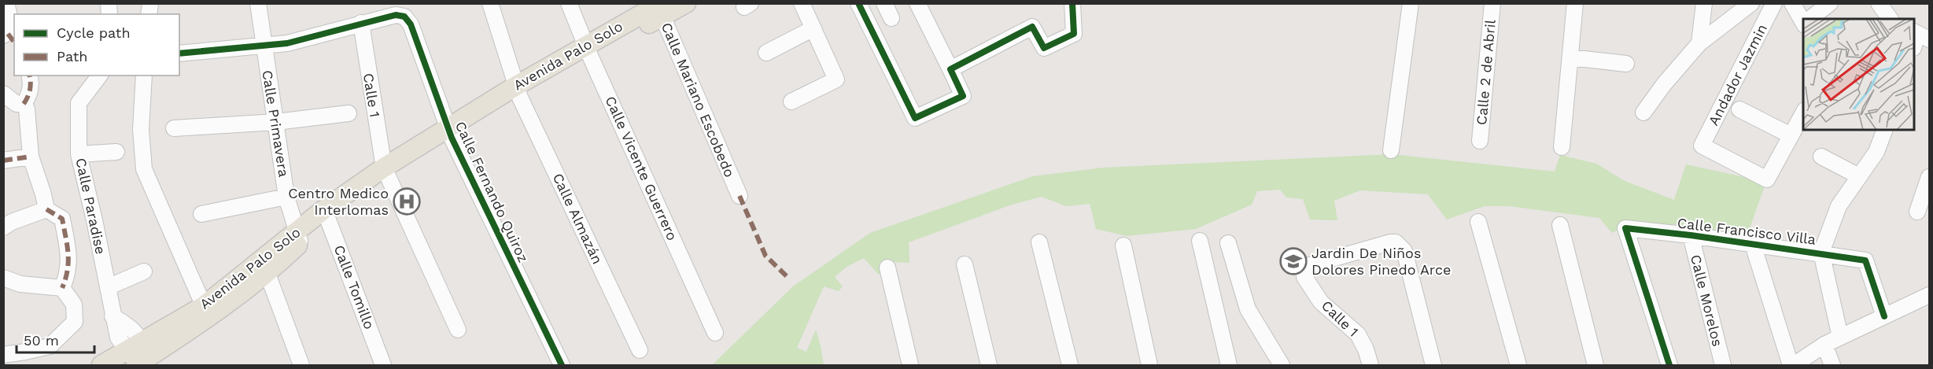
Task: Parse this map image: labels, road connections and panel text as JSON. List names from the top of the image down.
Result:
{
  "streets": {
    "main road": ["Avenida Palo Solo"],
    "street": [
      "Calle 2 de Abril",
      "Andador Jazmin",
      "Calle 1",
      "Calle Mariano Escobedo",
      "Calle Primavera",
      "Calle Vicente Guerrero",
      "Calle Fernando Quiroz",
      "Calle Paradise",
      "Calle Almazán",
      "Calle Francisco Villa",
      "Calle Tomillo",
      "Calle Morelos"
    ]
  },
  "crossings": [
    ["Avenida Palo Solo", "Calle 1"],
    ["Avenida Palo Solo", "Calle Mariano Escobedo"],
    ["Avenida Palo Solo", "Calle Primavera"],
    ["Avenida Palo Solo", "Calle Vicente Guerrero"],
    ["Avenida Palo Solo", "Calle Fernando Quiroz"],
    ["Avenida Palo Solo", "Calle Paradise"],
    ["Avenida Palo Solo", "Calle Almazán"],
    ["Avenida Palo Solo", "Calle Tomillo"],
    ["Calle 1", "Calle Fernando Quiroz"],
    ["Calle Francisco Villa", "Calle Morelos"]
  ],
  "places": {
    "hospital": ["Centro Medico Interlomas"],
    "school or university": ["Jardin De Niños Dolores Pinedo Arce"]
  },
  "legend": ["Cycle path", "Path"],
  "scale_bar": "50 m"
}
